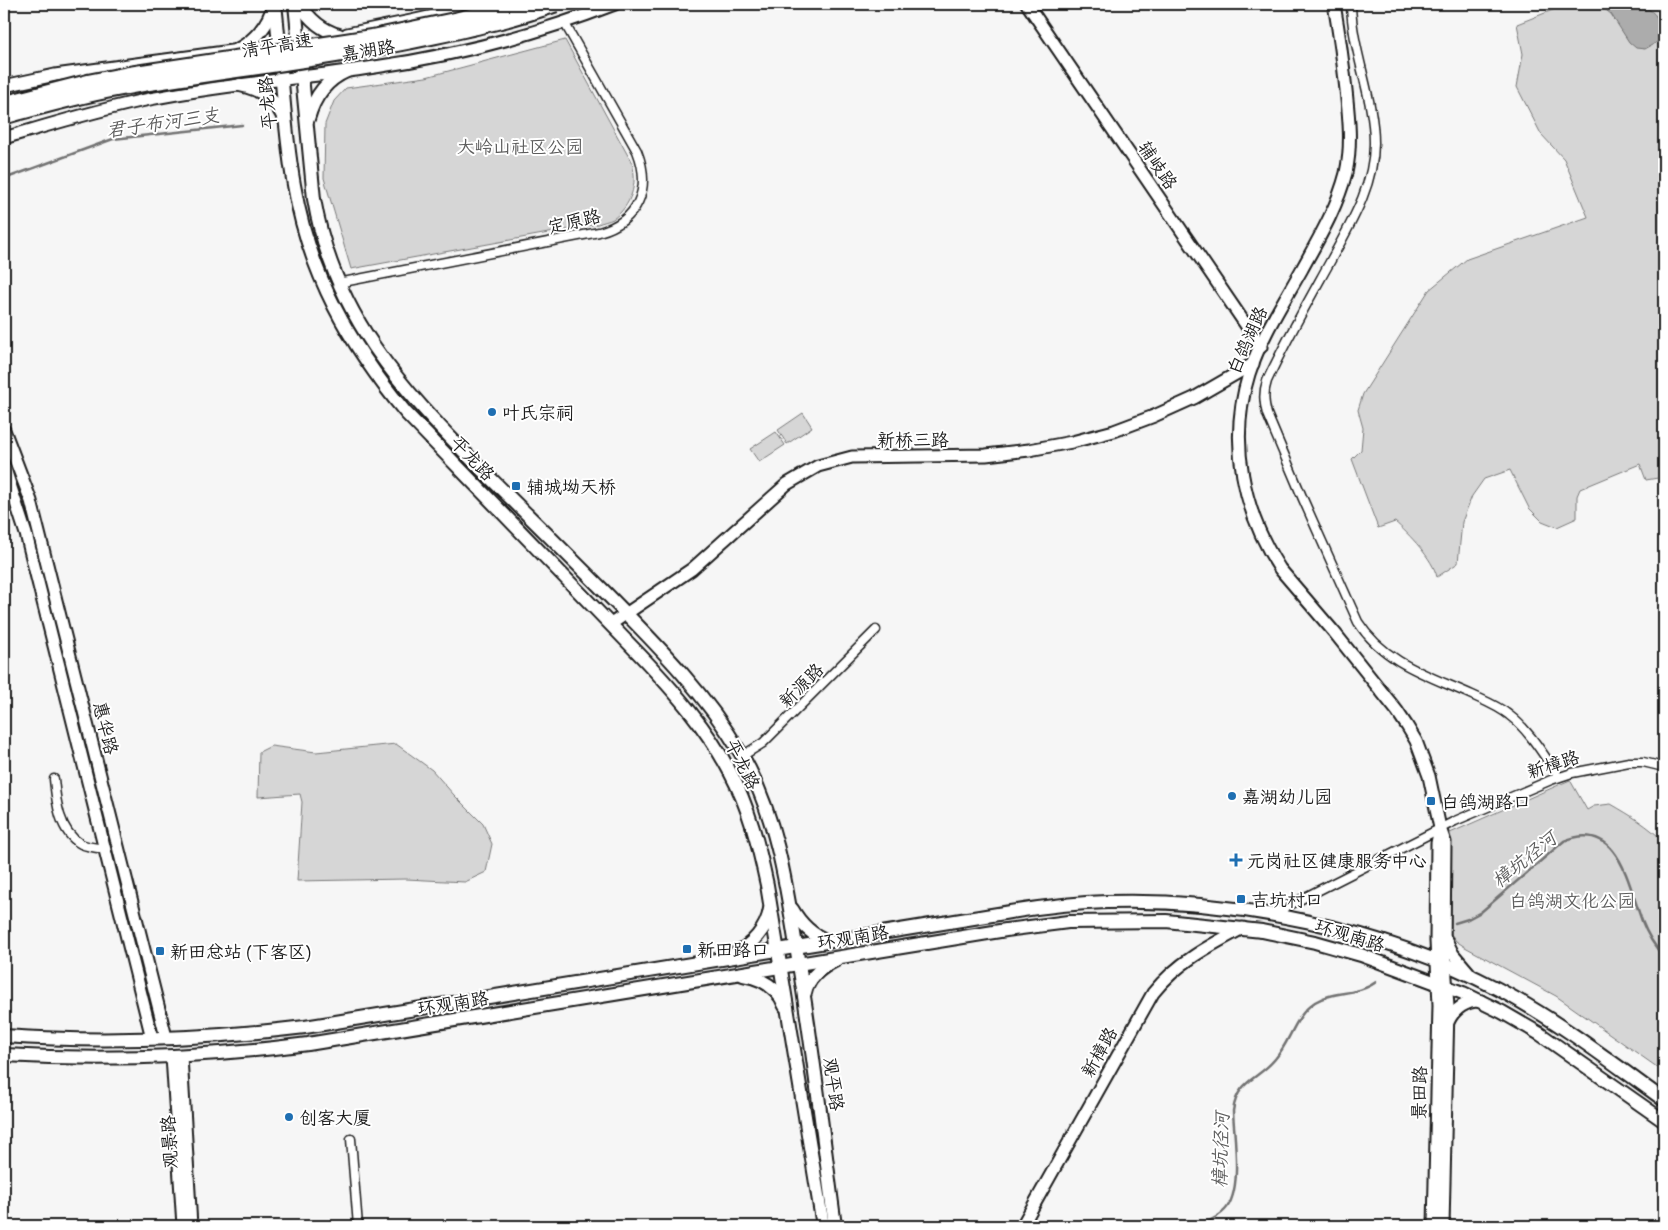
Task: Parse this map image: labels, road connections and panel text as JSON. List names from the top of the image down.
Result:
{
  "streets": {
    "highway": ["清平高速"],
    "main road": ["平龙路", "环观南路", "观平路"],
    "street": [
      "嘉湖路",
      "辅岐路",
      "定原路",
      "白鸽湖路",
      "新桥三路",
      "新源路",
      "惠华路",
      "新樟路",
      "景田路",
      "观景路"
    ]
  },
  "crossings": [
    ["嘉湖路", "平龙路"],
    ["嘉湖路", "定原路"],
    ["平龙路", "定原路"],
    ["平龙路", "新桥三路"],
    ["平龙路", "新源路"],
    ["平龙路", "环观南路"],
    ["平龙路", "观平路"],
    ["辅岐路", "白鸽湖路"],
    ["白鸽湖路", "新桥三路"],
    ["白鸽湖路", "新樟路"],
    ["白鸽湖路", "环观南路"],
    ["白鸽湖路", "景田路"],
    ["惠华路", "环观南路"],
    ["新樟路", "环观南路"],
    ["环观南路", "观平路"],
    ["环观南路", "景田路"],
    ["环观南路", "观景路"]
  ],
  "water": ["君子布河三支", "樟坑径河"],
  "parks": ["大岭山社区公园", "白鸽湖文化公园"],
  "places": {
    "other": ["叶氏宗祠", "嘉湖幼儿园", "创客大厦"],
    "transit": [
      "辅城坳天桥",
      "白鸽湖路口",
      "吉坑村口",
      "新田路口",
      "新田总站 (下客区)"
    ],
    "health": ["元岗社区健康服务中心"]
  }
}
